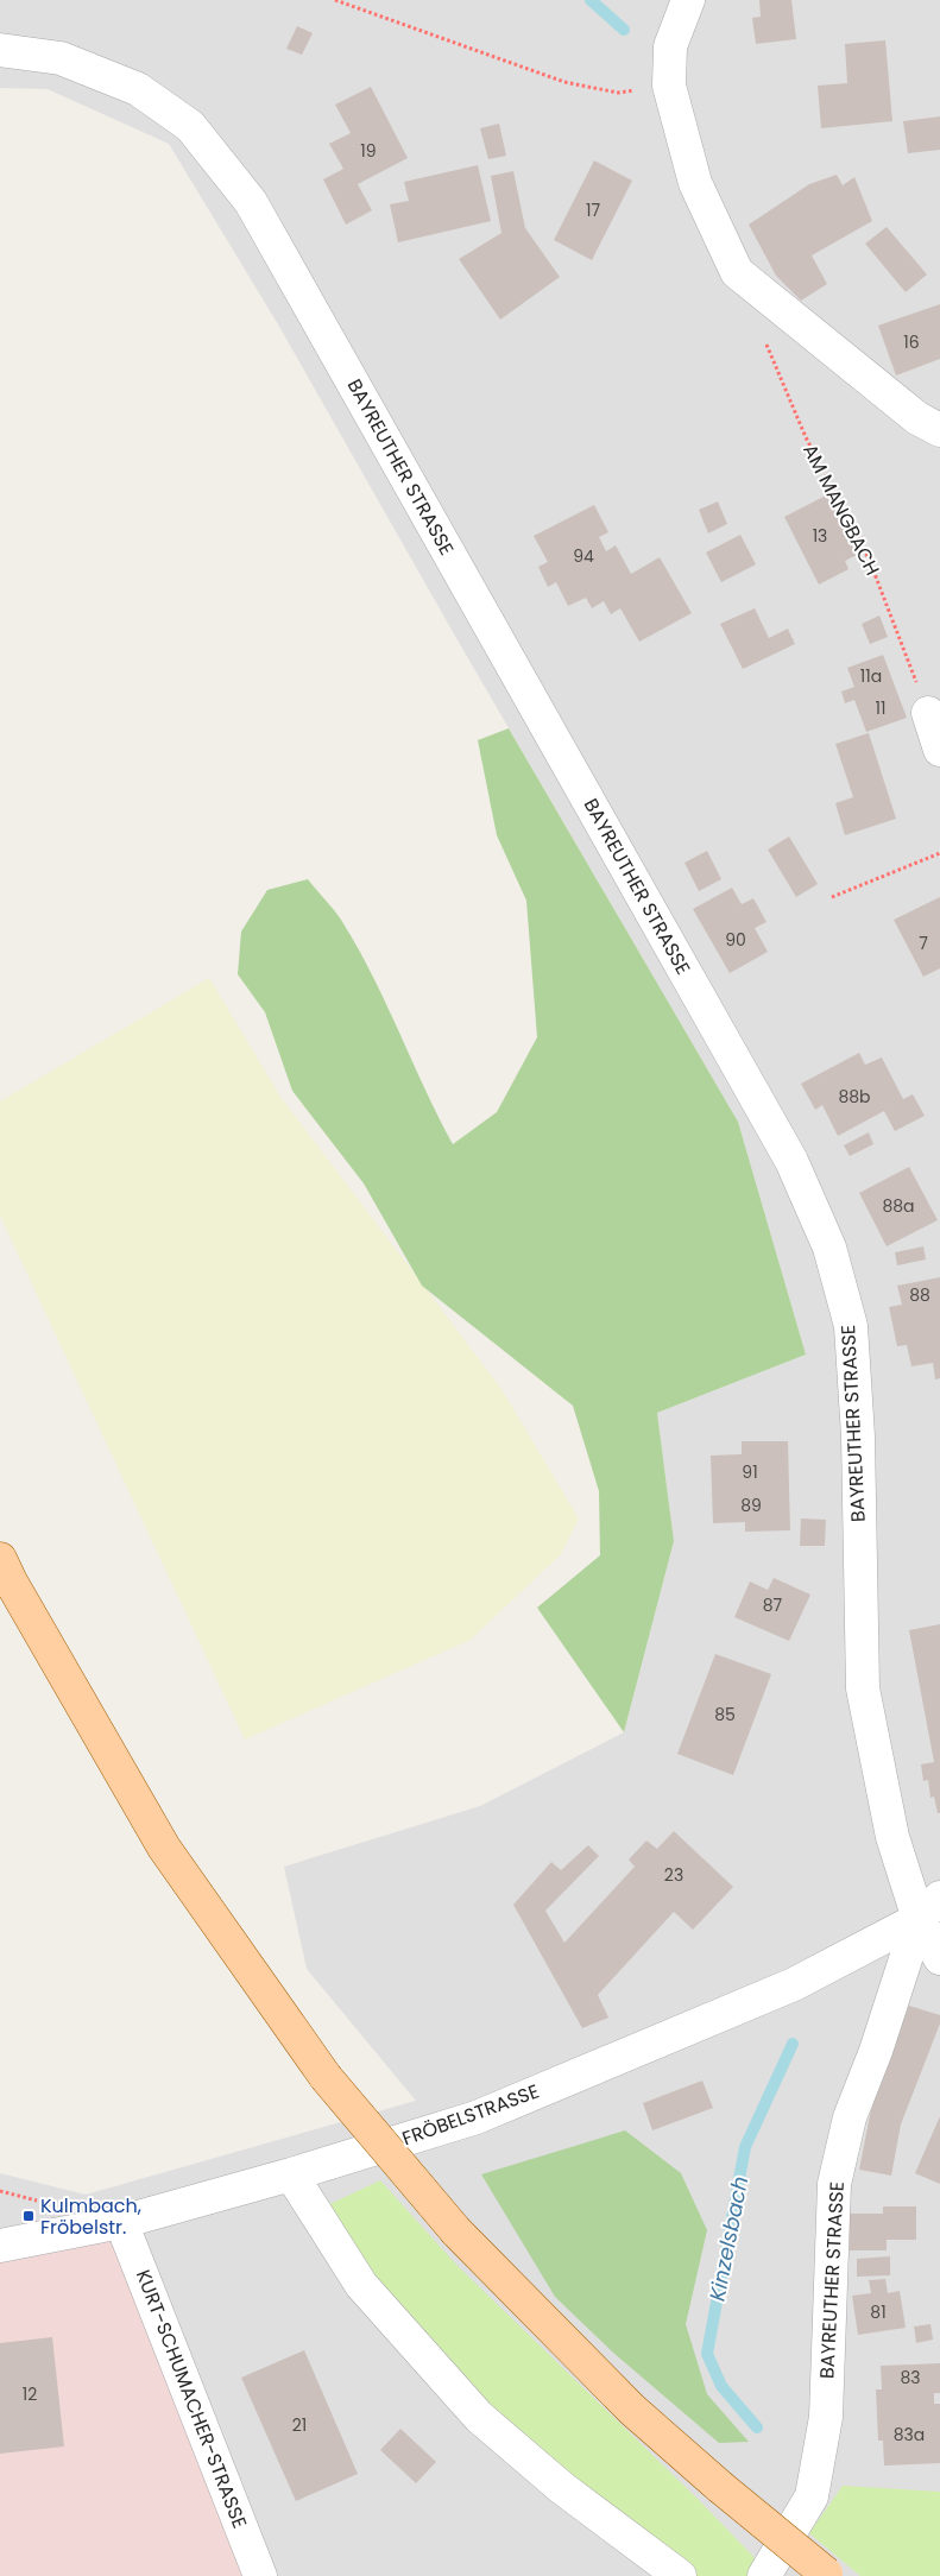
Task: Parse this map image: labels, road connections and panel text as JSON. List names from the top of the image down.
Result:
{
  "streets": {
    "street": ["BAYREUTHER STRASSE", "FRÖBELSTRASSE", "KURT-SCHUMACHER-STRASSE"],
    "path": ["AM MANGBACH"]
  },
  "crossings": [
    ["BAYREUTHER STRASSE", "FRÖBELSTRASSE"],
    ["FRÖBELSTRASSE", "KURT-SCHUMACHER-STRASSE"]
  ],
  "water": ["Kinzelsbach"],
  "places": {
    "transit": ["Kulmbach, Fröbelstr."]
  },
  "house_numbers": [
    "19",
    "17",
    "16",
    "13",
    "94",
    "11a",
    "11",
    "90",
    "7",
    "88b",
    "88a",
    "88",
    "91",
    "89",
    "87",
    "85",
    "23",
    "81",
    "83",
    "12",
    "21",
    "83a"
  ]
}
